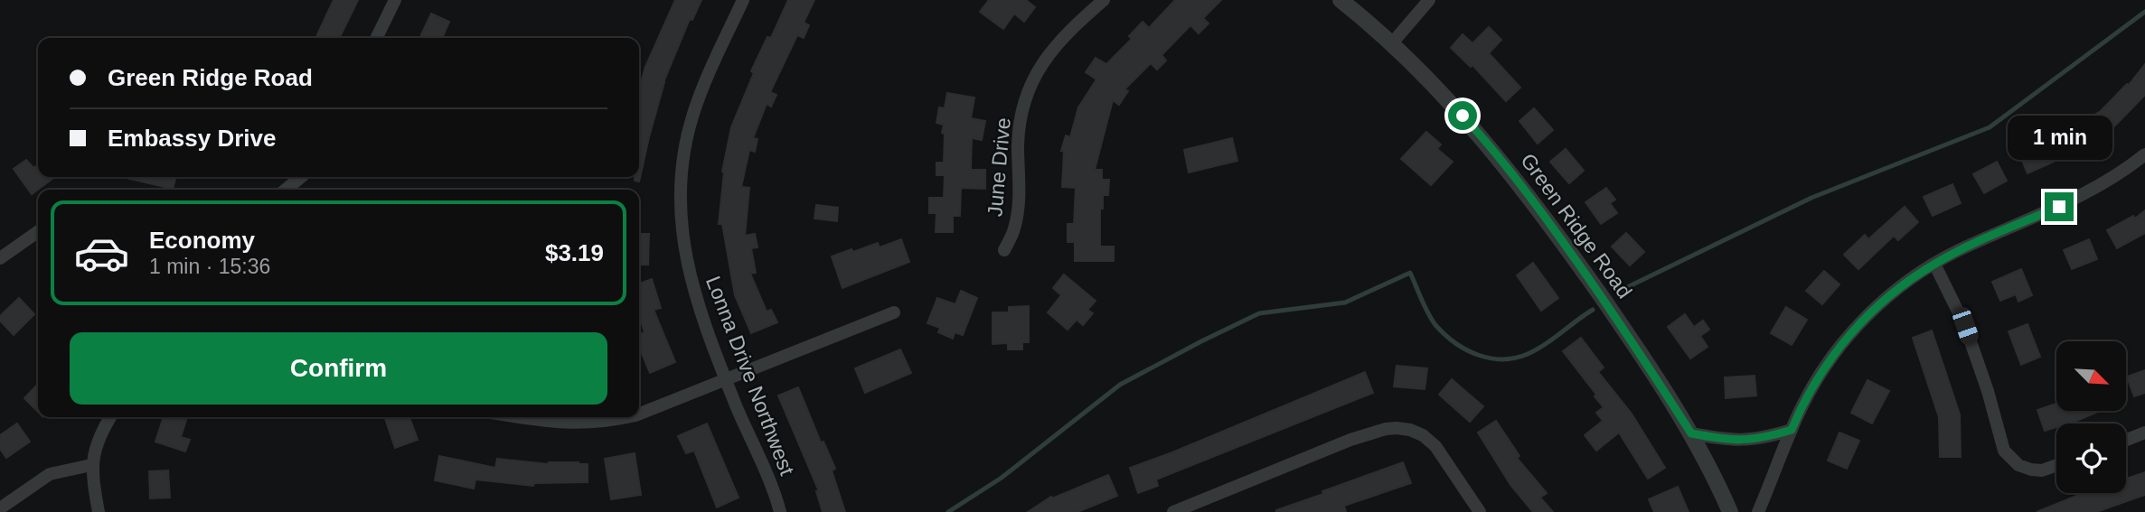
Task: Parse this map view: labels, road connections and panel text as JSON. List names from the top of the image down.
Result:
{
  "streets": {
    "street": ["June Drive", "Green Ridge Road", "Lonna Drive Northwest"]
  },
  "north": "bottom right",
  "page": {
    "banner": ["Green Ridge Road", "Embassy Drive"],
    "bubble": "1 min",
    "list": [
      {
        "name": "Economy",
        "note": "1 min · 15:36",
        "value": "$3.19"
      }
    ],
    "buttons": "Confirm"
  }
}
